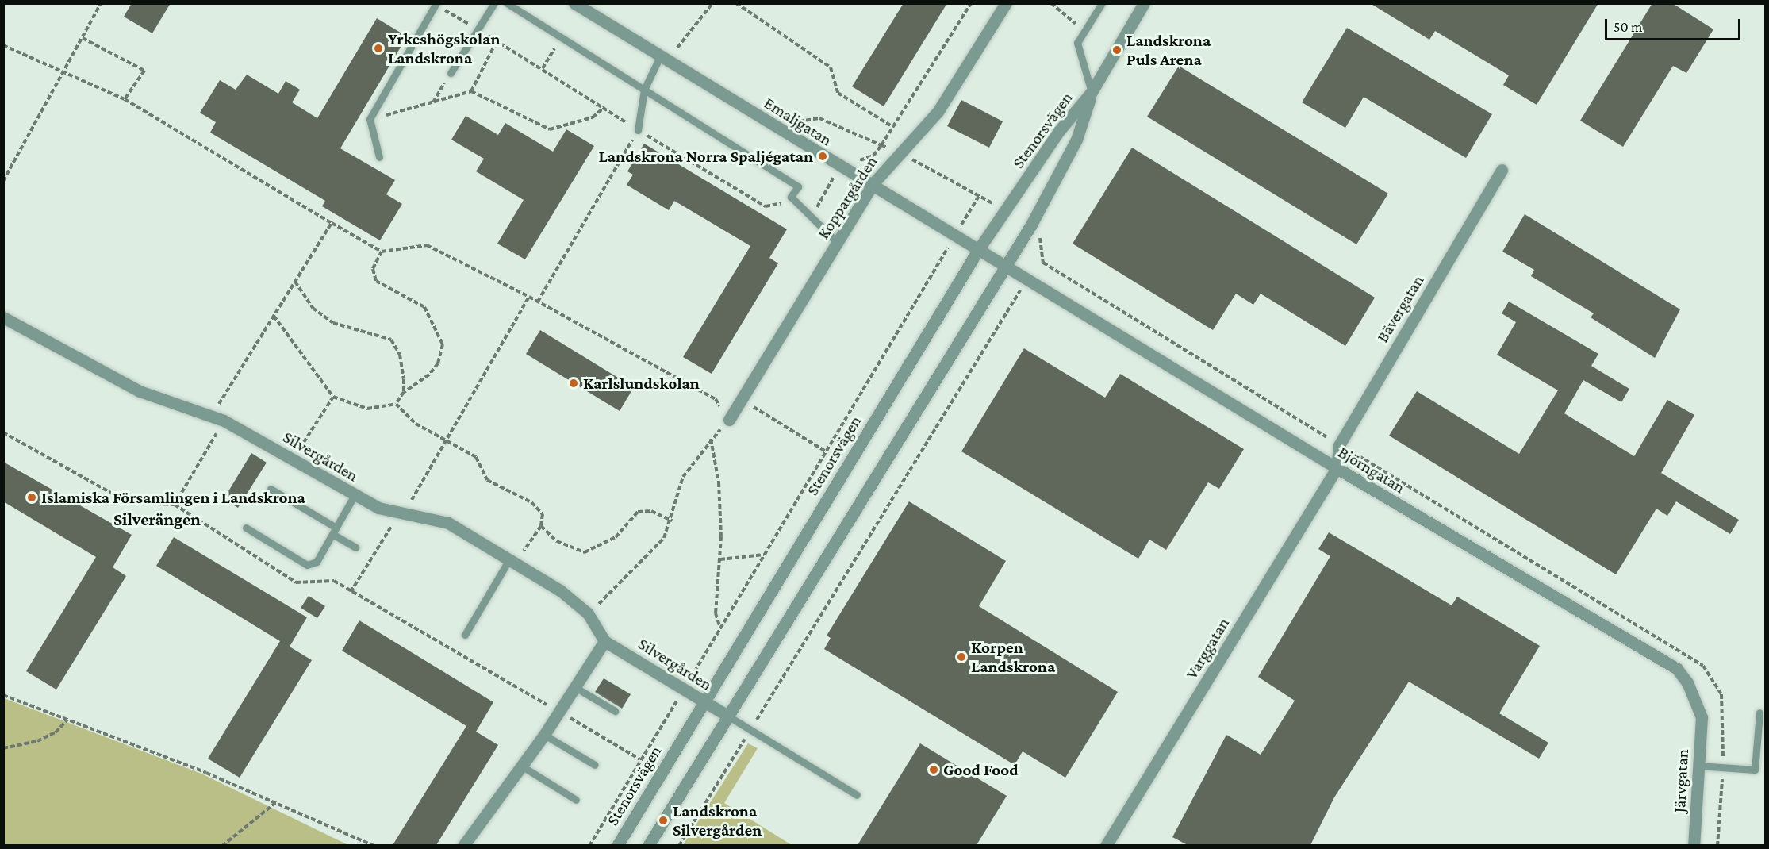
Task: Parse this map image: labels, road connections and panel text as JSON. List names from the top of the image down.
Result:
{
  "streets": {
    "street": [
      "Emaljgatan",
      "Stenorsvägen",
      "Koppargården",
      "Bävergatan",
      "Silvergården",
      "Björngatan",
      "Varggatan",
      "Järvgatan"
    ]
  },
  "crossings": [
    ["Emaljgatan", "Stenorsvägen"],
    ["Emaljgatan", "Koppargården"],
    ["Emaljgatan", "Björngatan"],
    ["Stenorsvägen", "Silvergården"],
    ["Stenorsvägen", "Björngatan"],
    ["Bävergatan", "Björngatan"],
    ["Bävergatan", "Varggatan"],
    ["Björngatan", "Varggatan"],
    ["Björngatan", "Järvgatan"]
  ],
  "districts": ["Silverängen"],
  "places": [
    "Yrkeshögskolan Landskrona",
    "Landskrona Puls Arena",
    "Landskrona Norra Spaljégatan",
    "Karlslundskolan",
    "Islamiska Församlingen i Landskrona",
    "Korpen Landskrona",
    "Good Food",
    "Landskrona Silvergården"
  ],
  "scale_bar": "50 m"
}
